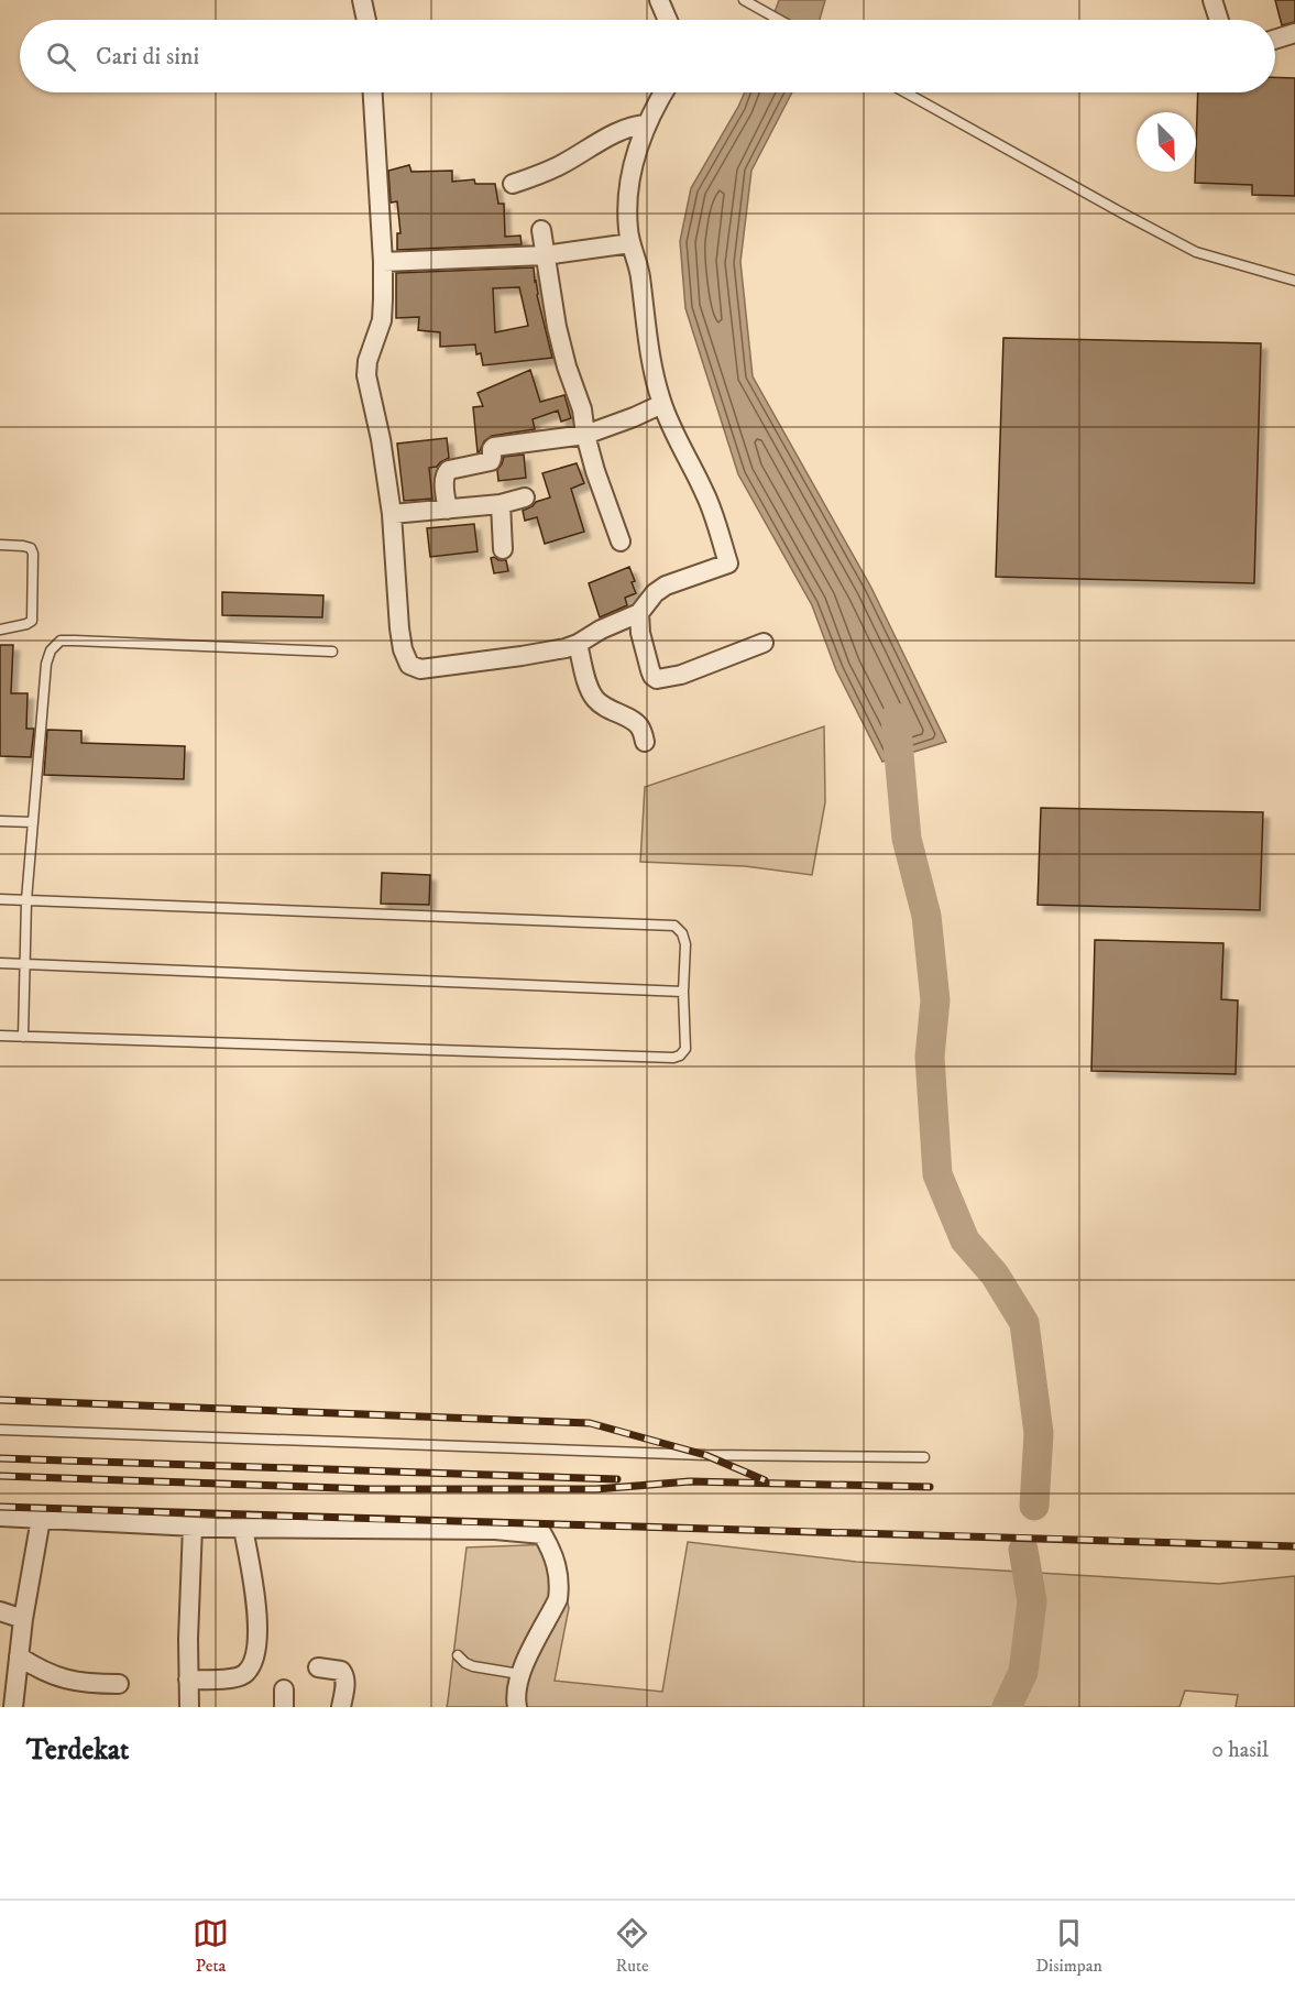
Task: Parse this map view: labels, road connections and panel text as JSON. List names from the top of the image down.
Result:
{
  "north": "bottom right",
  "page": {
    "search": "Cari di sini",
    "heading": ["Terdekat", "0 hasil"],
    "nav": ["Peta", "Rute", "Disimpan"]
  }
}
